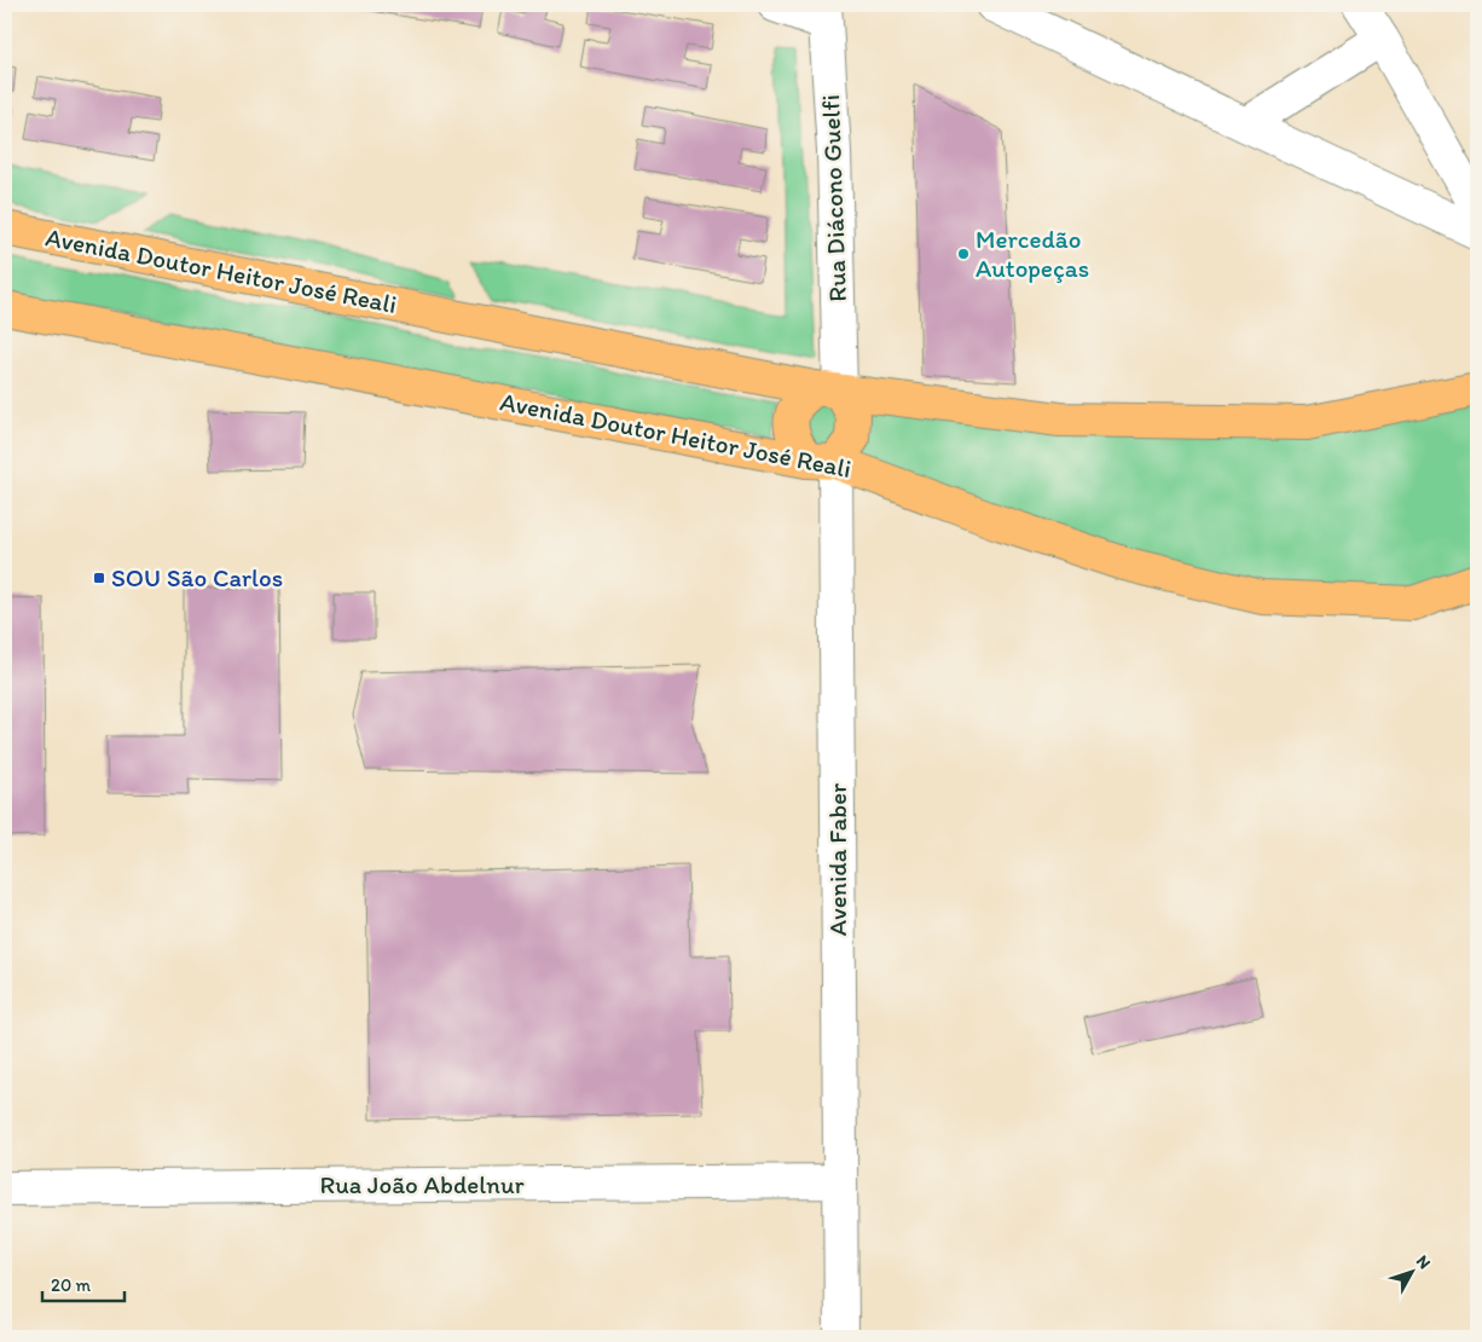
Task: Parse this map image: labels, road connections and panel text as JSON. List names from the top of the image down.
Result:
{
  "streets": {
    "main road": ["Avenida Doutor Heitor José Reali"],
    "street": ["Rua Diácono Guelfi", "Avenida Faber", "Rua João Abdelnur"]
  },
  "crossings": [
    ["Rua Diácono Guelfi", "Avenida Doutor Heitor José Reali"],
    ["Rua Diácono Guelfi", "Avenida Faber"],
    ["Avenida Doutor Heitor José Reali", "Avenida Faber"],
    ["Avenida Faber", "Rua João Abdelnur"]
  ],
  "places": {
    "other": ["Mercedão Autopeças"],
    "transit": ["SOU São Carlos"]
  },
  "scale_bar": "20 m",
  "north": "top right"
}
